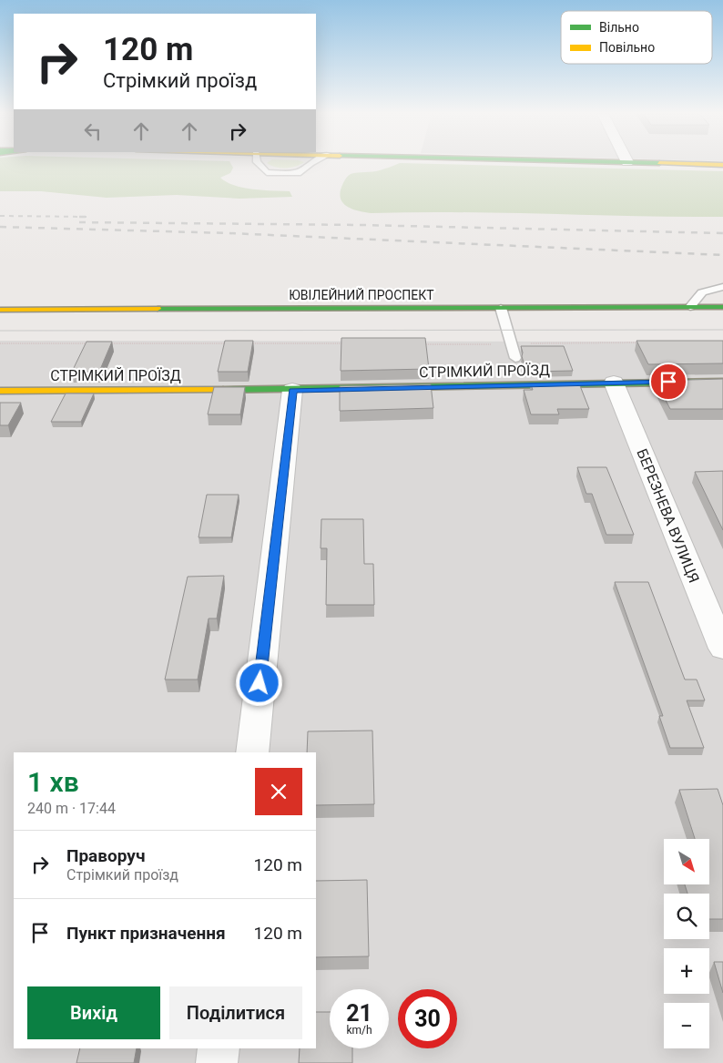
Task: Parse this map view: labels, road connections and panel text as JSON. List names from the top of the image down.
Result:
{
  "streets": {
    "main road": ["ЮВІЛЕЙНИЙ ПРОСПЕКТ", "СТРІМКИЙ ПРОЇЗД"],
    "street": ["БЕРЕЗНЕВА ВУЛИЦЯ"]
  },
  "crossings": [
    ["СТРІМКИЙ ПРОЇЗД", "БЕРЕЗНЕВА ВУЛИЦЯ"]
  ],
  "legend": ["Вільно", "Повільно"],
  "north": "bottom right",
  "page": {
    "turn": ["120 m", "Стрімкий проїзд"],
    "heading": ["1 хв", "240 m · 17:44"],
    "list": [
      {
        "name": "Праворуч",
        "note": "Стрімкий проїзд",
        "value": "120 m"
      },
      {
        "name": "Пункт призначення",
        "value": "120 m"
      }
    ],
    "map_buttons": ["+", "−"],
    "buttons": ["Вихід", "Поділитися"],
    "speed": "21 km/h",
    "limit": "30"
  }
}
